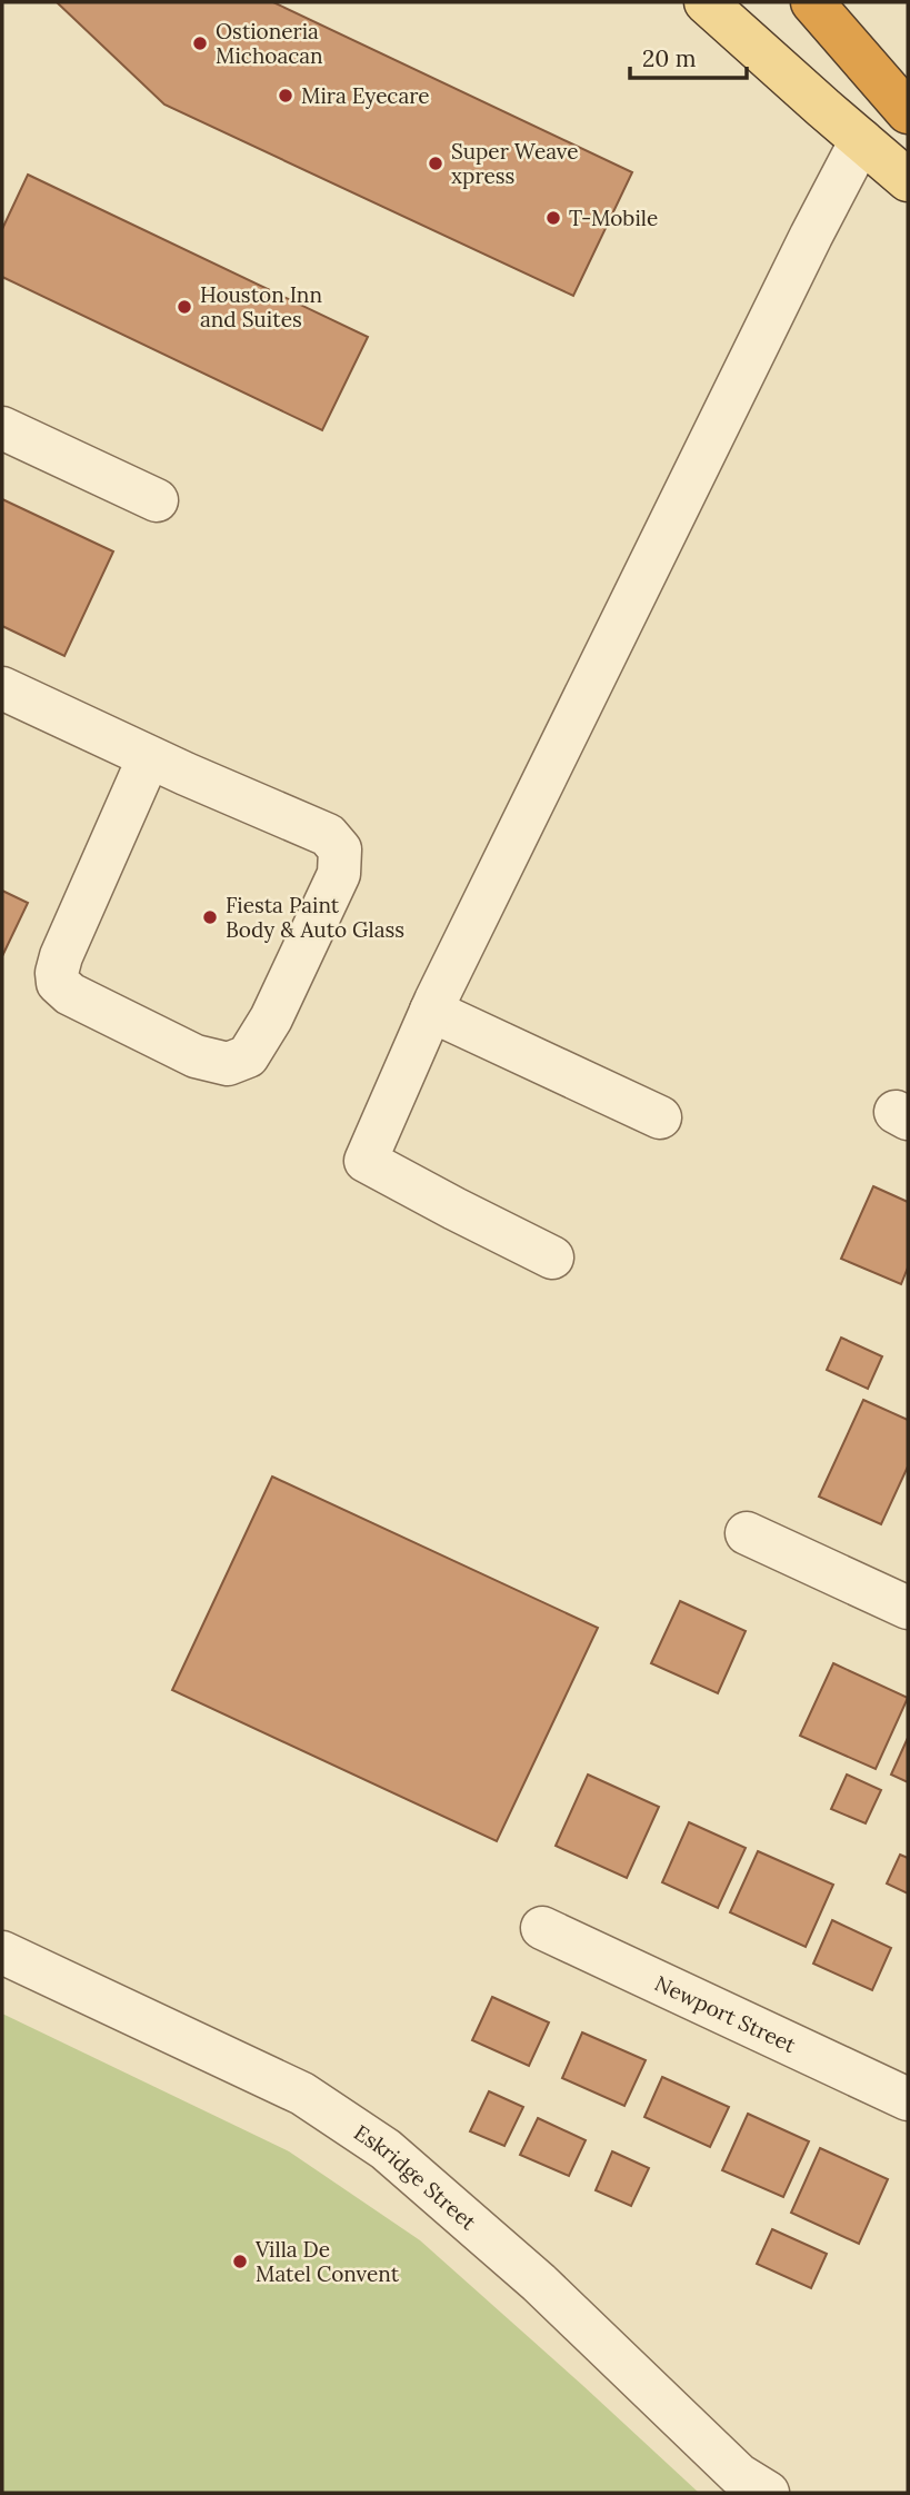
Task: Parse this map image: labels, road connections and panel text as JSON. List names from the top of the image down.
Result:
{
  "streets": {
    "street": ["Newport Street", "Eskridge Street"]
  },
  "places": [
    "Ostioneria Michoacan",
    "Mira Eyecare",
    "Super Weave xpress",
    "T-Mobile",
    "Houston Inn and Suites",
    "Fiesta Paint Body & Auto Glass",
    "Villa De Matel Convent"
  ],
  "scale_bar": "20 m"
}
